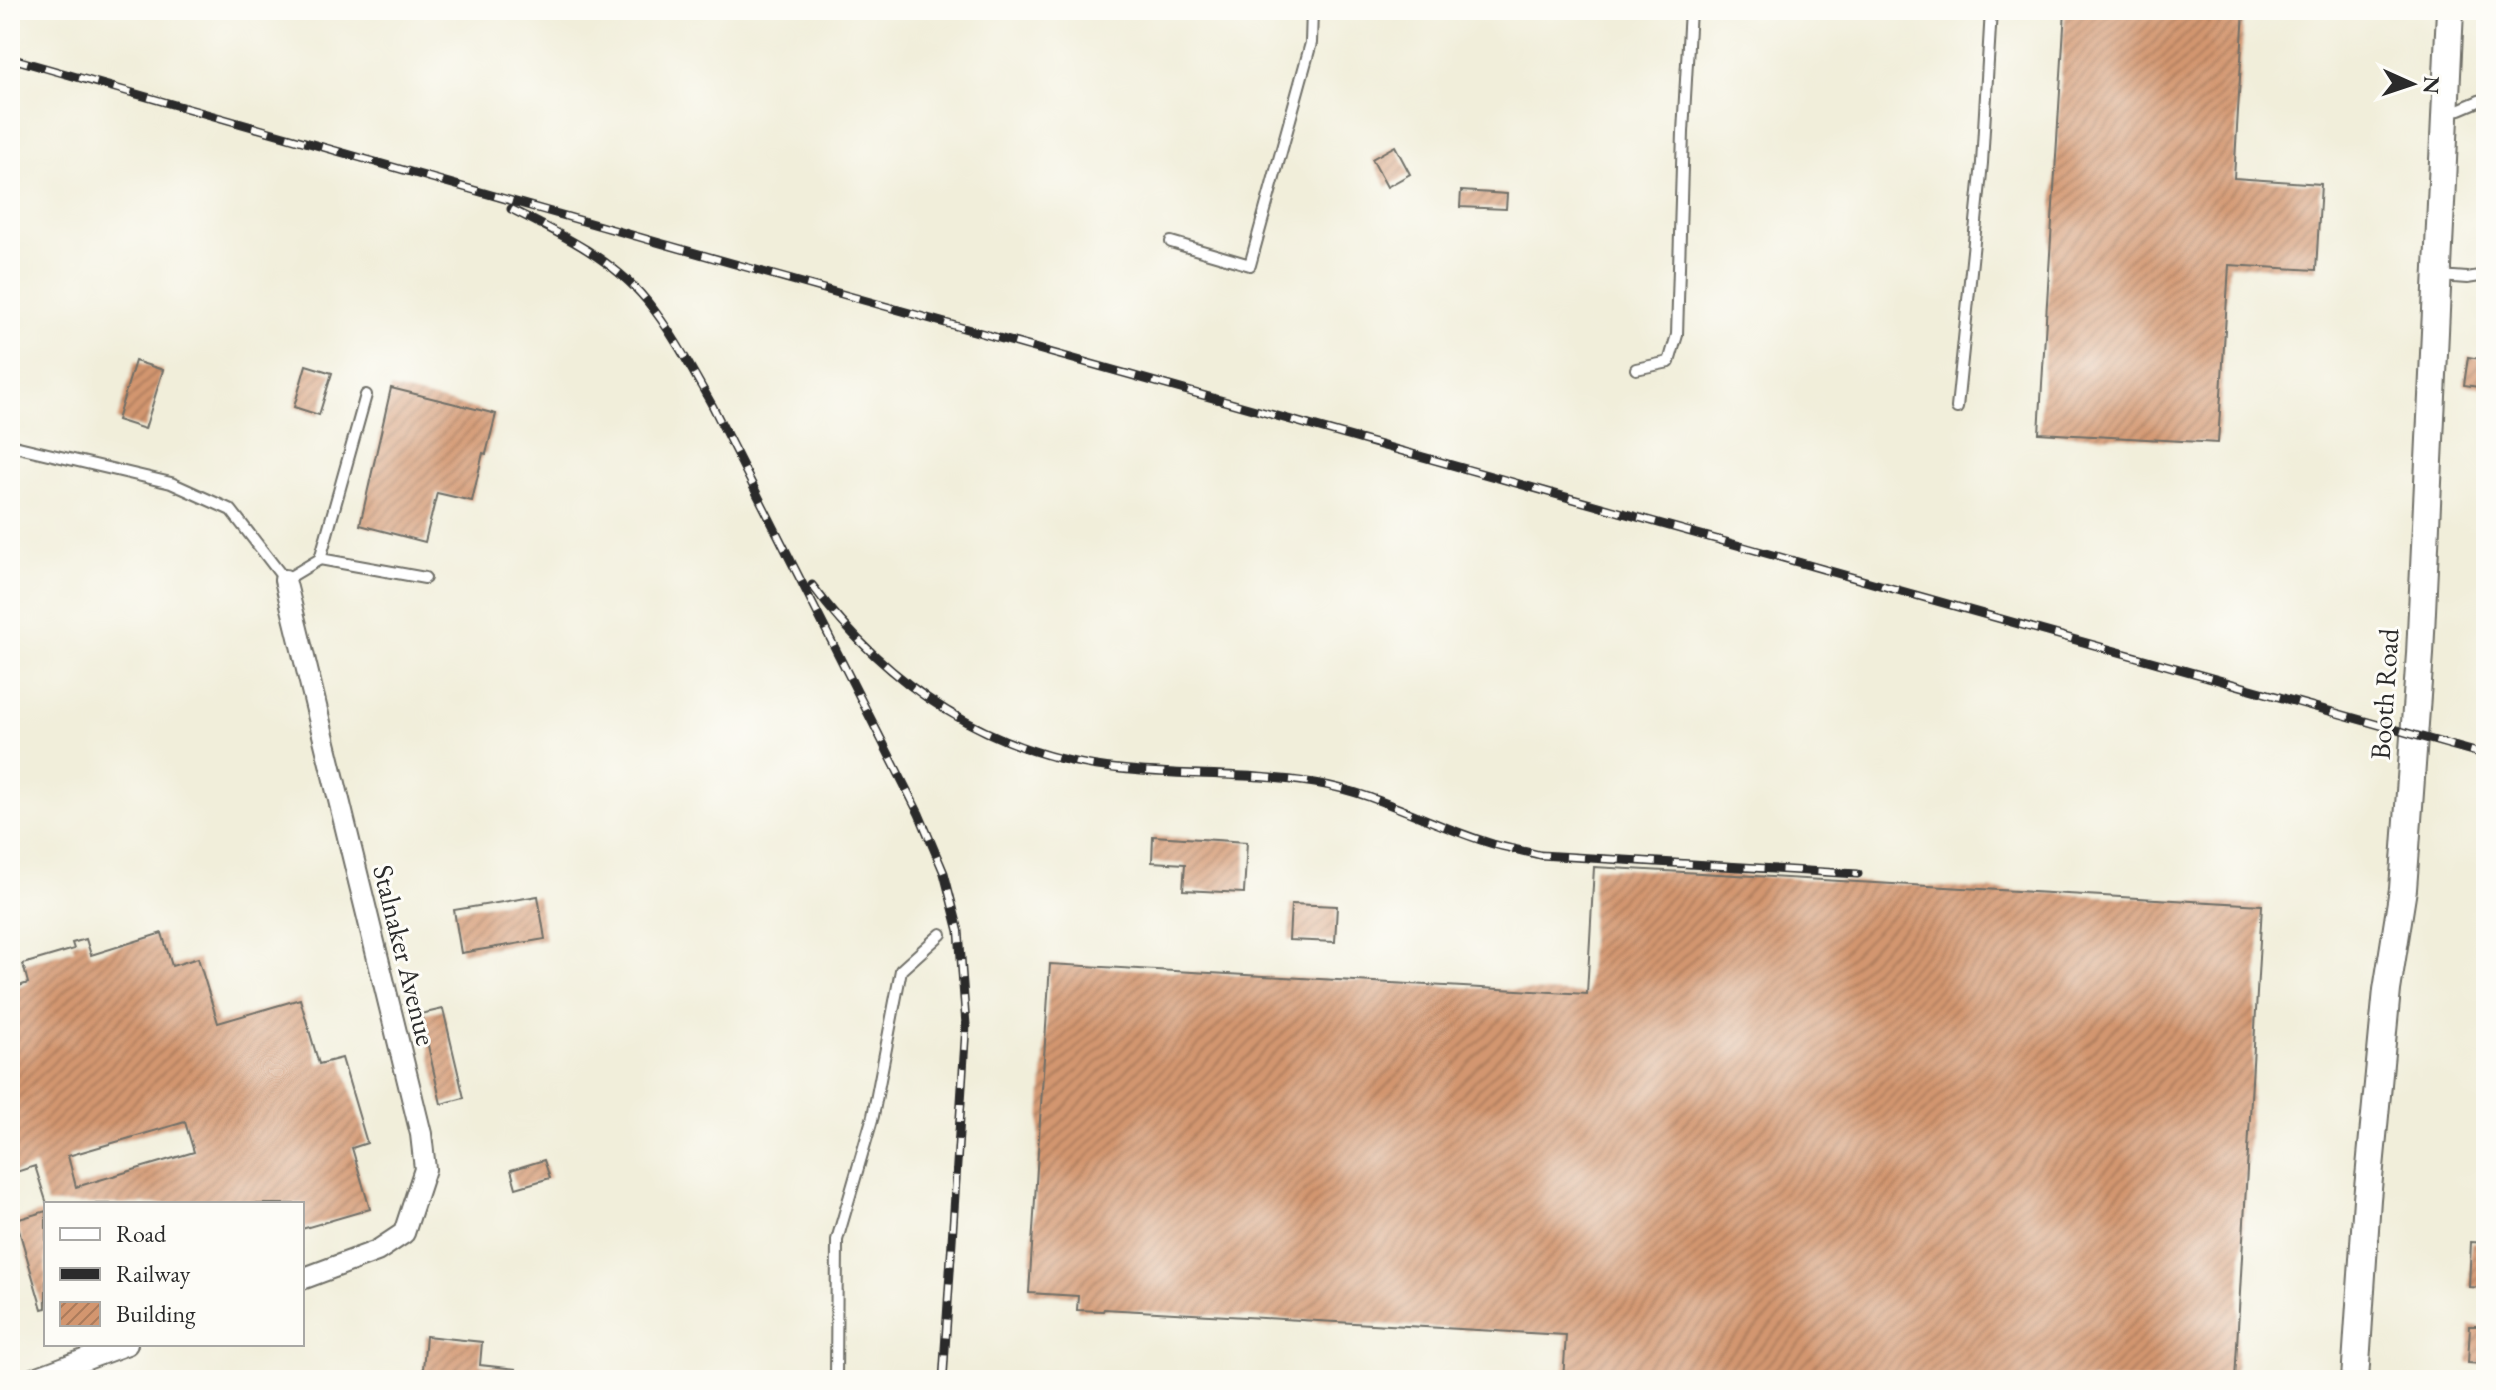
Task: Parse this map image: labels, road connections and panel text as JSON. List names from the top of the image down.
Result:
{
  "streets": {
    "street": ["Booth Road", "Stalnaker Avenue"]
  },
  "legend": ["Road", "Railway", "Building"],
  "north": "right"
}
